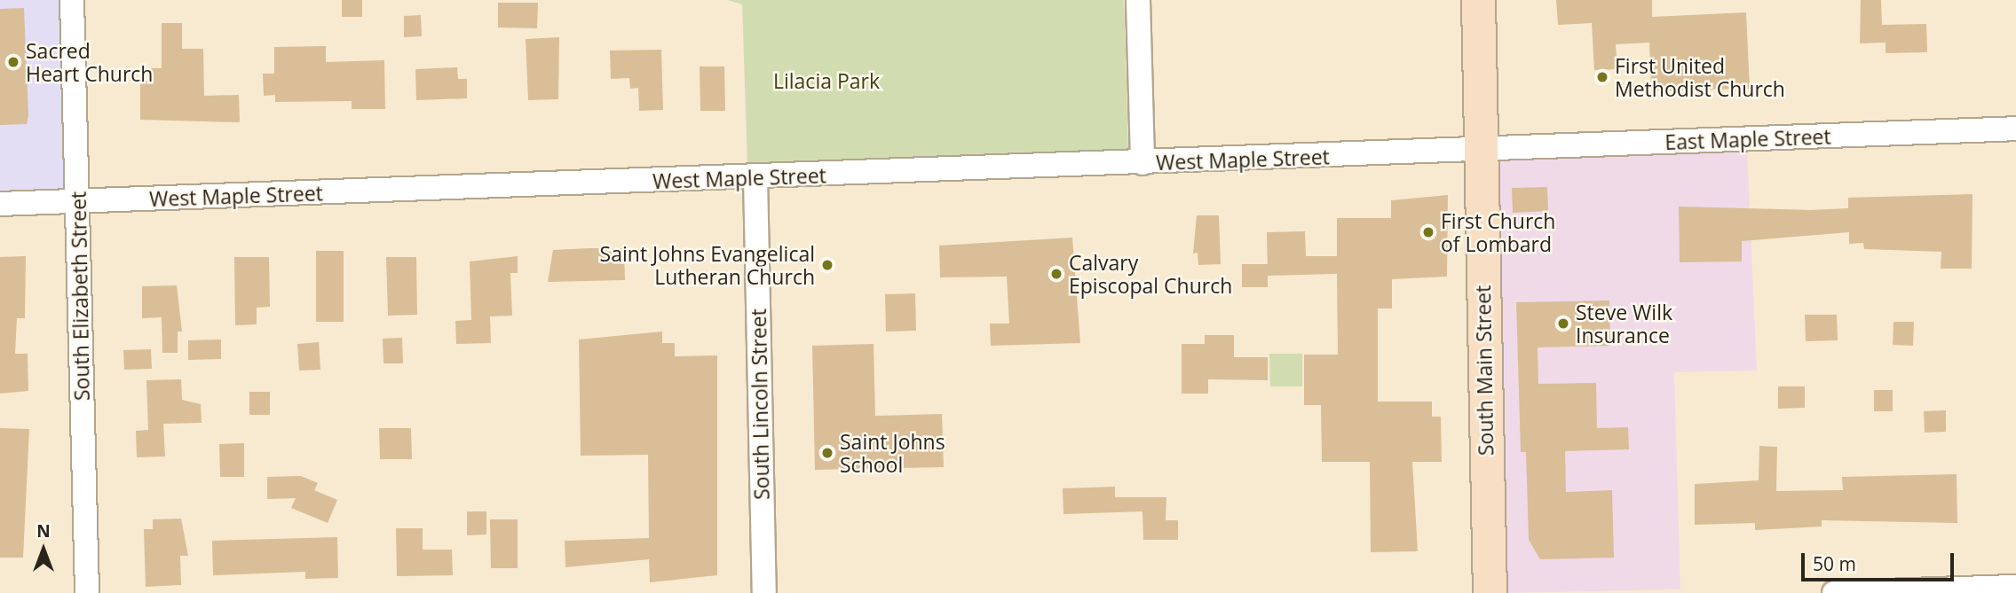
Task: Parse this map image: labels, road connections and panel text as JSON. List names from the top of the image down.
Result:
{
  "streets": {
    "main road": ["South Main Street"],
    "street": [
      "East Maple Street",
      "West Maple Street",
      "South Elizabeth Street",
      "South Lincoln Street"
    ]
  },
  "crossings": [
    ["East Maple Street", "West Maple Street"],
    ["East Maple Street", "South Main Street"],
    ["West Maple Street", "South Elizabeth Street"],
    ["West Maple Street", "South Main Street"],
    ["West Maple Street", "South Lincoln Street"]
  ],
  "parks": ["Lilacia Park"],
  "places": [
    "Sacred Heart Church",
    "First United Methodist Church",
    "First Church of Lombard",
    "Saint Johns Evangelical Lutheran Church",
    "Calvary Episcopal Church",
    "Steve Wilk Insurance",
    "Saint Johns School"
  ],
  "scale_bar": "50 m",
  "north": "top"
}
